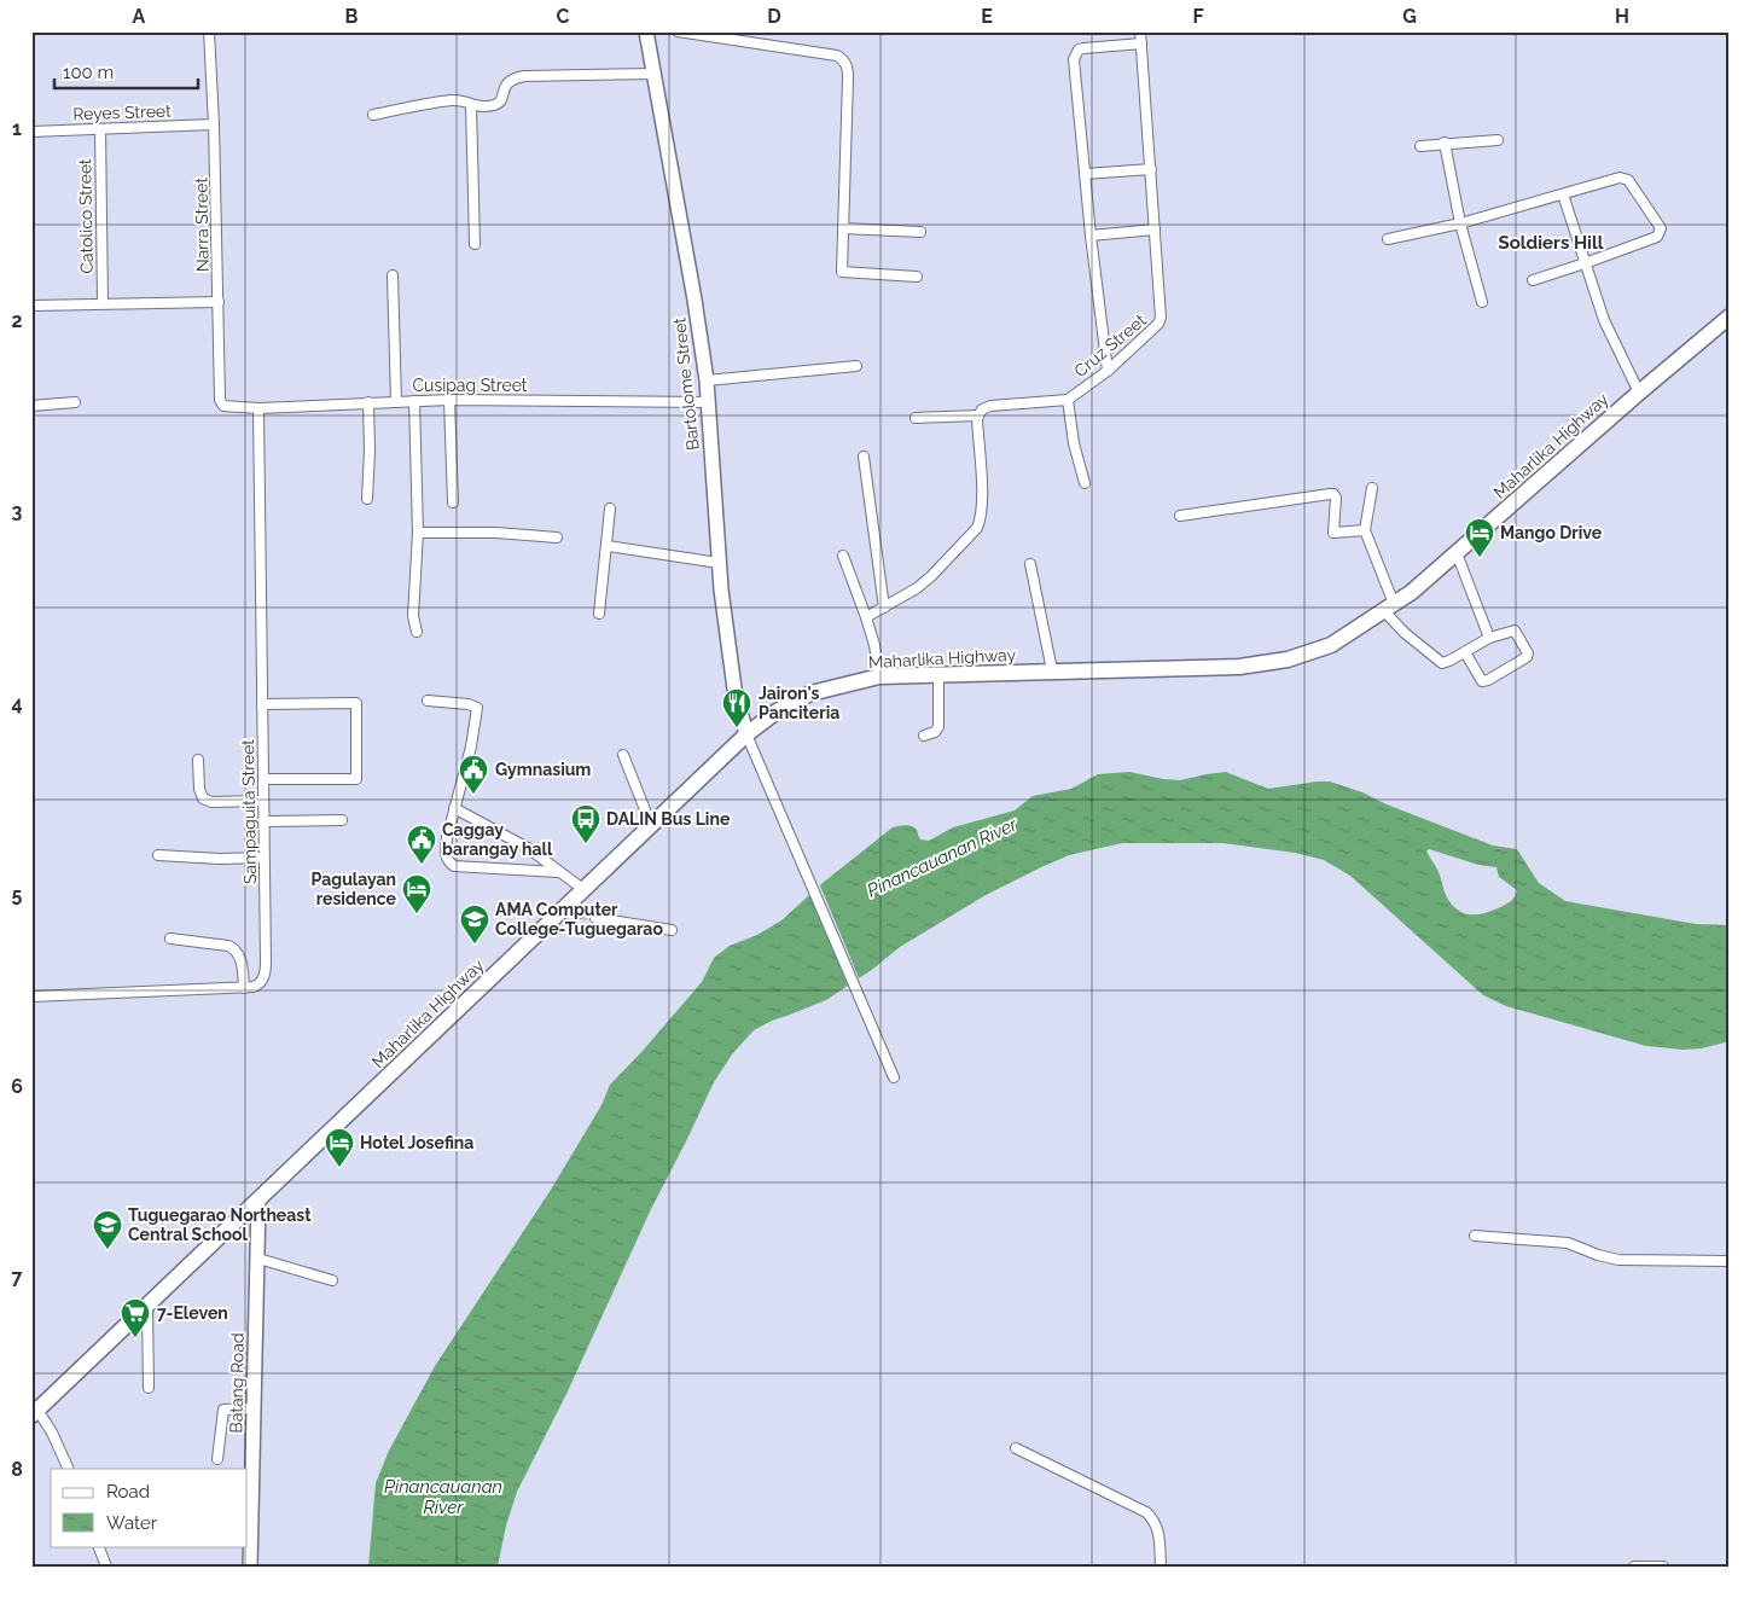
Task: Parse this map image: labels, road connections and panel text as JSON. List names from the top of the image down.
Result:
{
  "streets": {
    "main road": ["Maharlika Highway"],
    "street": [
      "Reyes Street",
      "Catolico Street",
      "Narra Street",
      "Cruz Street",
      "Bartolome Street",
      "Cusipag Street",
      "Sampaguita Street",
      "Batang Road"
    ]
  },
  "crossings": [
    ["Reyes Street", "Catolico Street"],
    ["Reyes Street", "Narra Street"],
    ["Narra Street", "Cusipag Street"],
    ["Bartolome Street", "Cusipag Street"],
    ["Bartolome Street", "Maharlika Highway"],
    ["Cusipag Street", "Sampaguita Street"],
    ["Maharlika Highway", "Batang Road"]
  ],
  "districts": ["Soldiers Hill"],
  "water": ["Pinancauanan River"],
  "places": {
    "hotel": ["Mango Drive", "Pagulayan residence", "Hotel Josefina"],
    "restaurant": ["Jairon's Panciteria"],
    "public building": ["Gymnasium", "Caggay barangay hall"],
    "bus stop": ["DALIN Bus Line"],
    "school or university": ["AMA Computer College-Tuguegarao", "Tuguegarao Northeast Central School"],
    "supermarket": ["7-Eleven"]
  },
  "legend": ["Road", "Water"],
  "scale_bar": "100 m",
  "grid": {
    "columns": [
      "A",
      "B",
      "C",
      "D",
      "E",
      "F",
      "G",
      "H"
    ],
    "rows": [
      "1",
      "2",
      "3",
      "4",
      "5",
      "6",
      "7",
      "8"
    ]
  }
}
